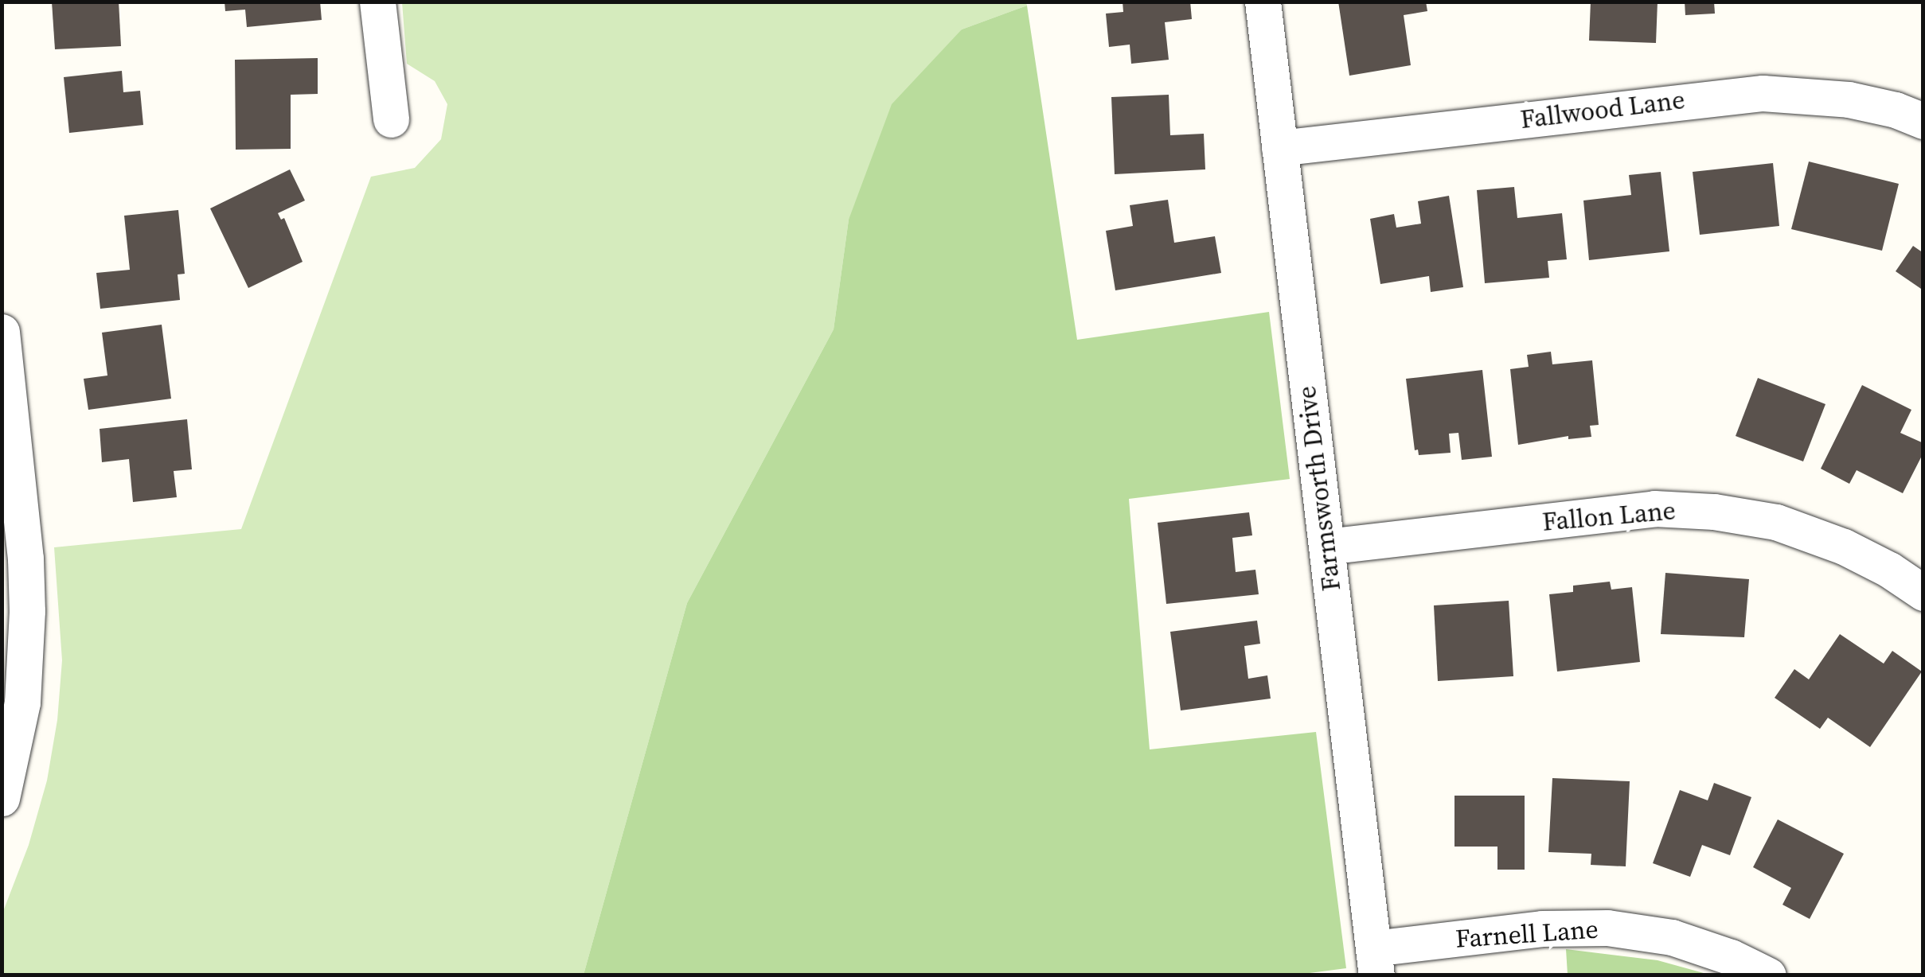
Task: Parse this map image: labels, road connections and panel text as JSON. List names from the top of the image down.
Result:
{
  "streets": {
    "street": [
      "Fallwood Lane",
      "Farmsworth Drive",
      "Fallon Lane",
      "Farnell Lane"
    ]
  },
  "crossings": [
    ["Fallwood Lane", "Farmsworth Drive"],
    ["Farmsworth Drive", "Fallon Lane"],
    ["Farmsworth Drive", "Farnell Lane"]
  ]
}
